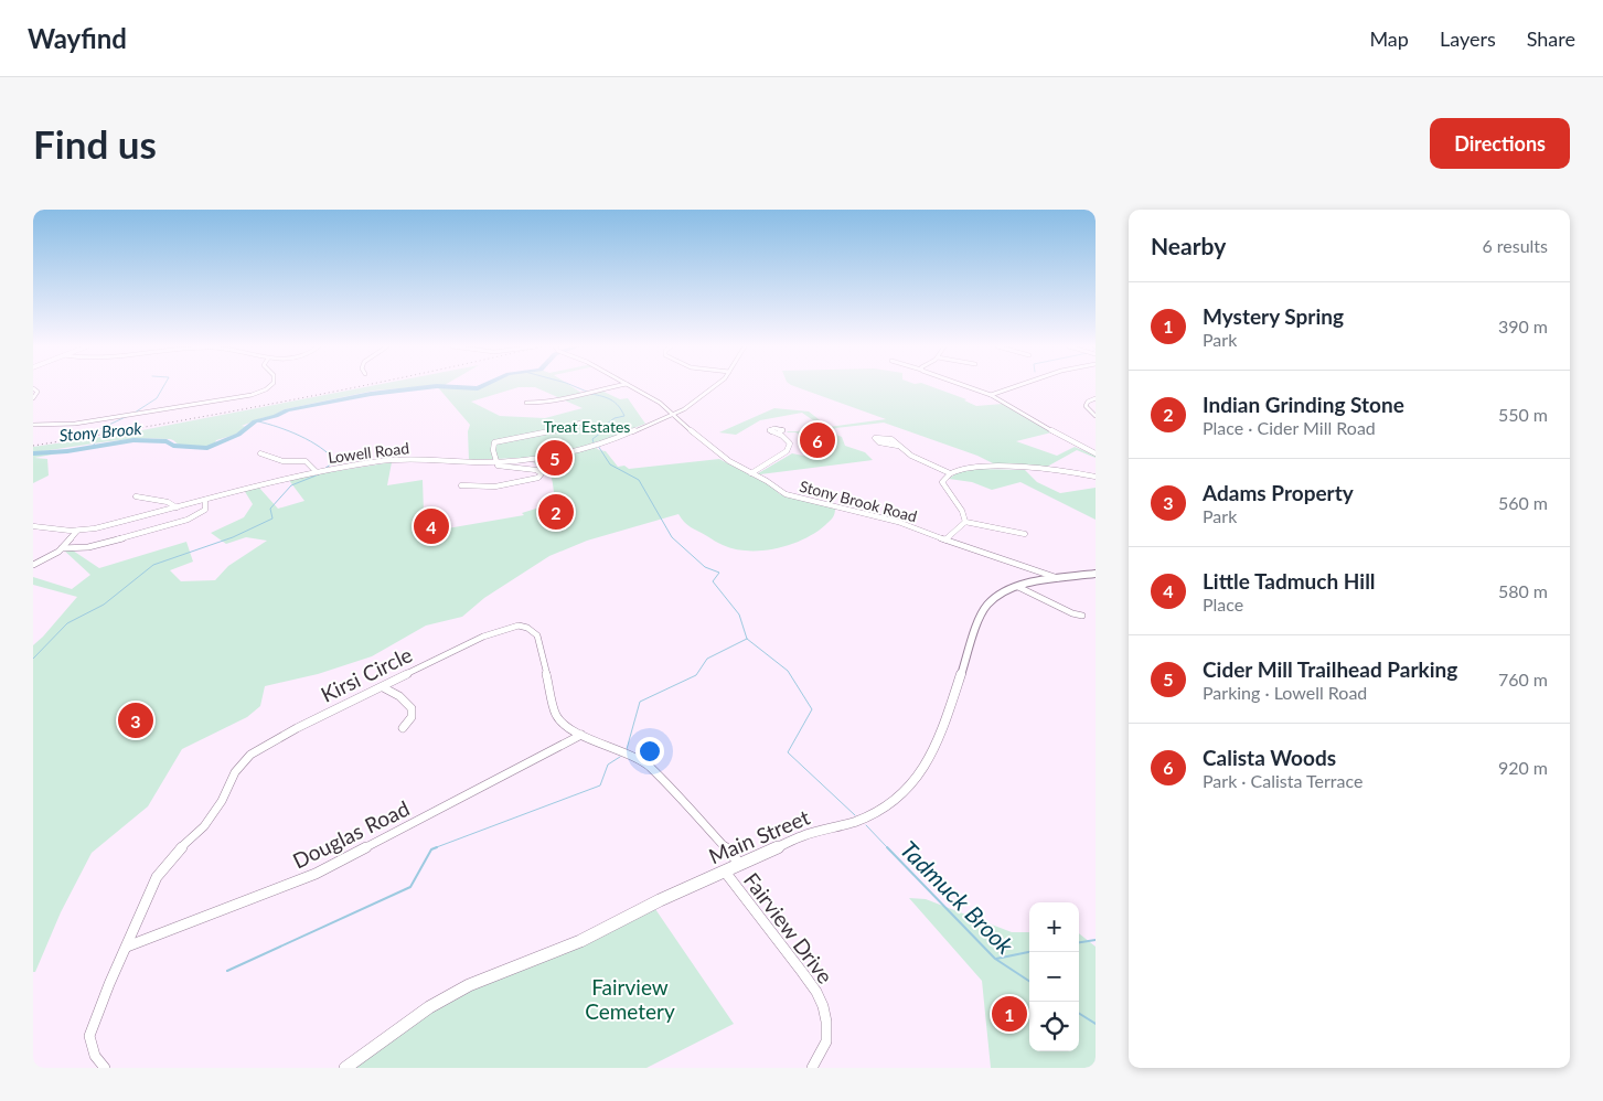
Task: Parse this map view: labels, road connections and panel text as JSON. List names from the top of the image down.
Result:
{
  "streets": {
    "main road": ["Main Street"],
    "street": [
      "Lowell Road",
      "Stony Brook Road",
      "Kirsi Circle",
      "Douglas Road",
      "Fairview Drive"
    ]
  },
  "crossings": [
    ["Lowell Road", "Stony Brook Road"],
    ["Stony Brook Road", "Main Street"],
    ["Kirsi Circle", "Douglas Road"],
    ["Kirsi Circle", "Main Street"],
    ["Main Street", "Fairview Drive"]
  ],
  "water": ["Stony Brook", "Tadmuck Brook"],
  "parks": ["Treat Estates", "Fairview Cemetery"],
  "page": {
    "header": "Wayfind",
    "nav": ["Map", "Layers", "Share"],
    "buttons": "Directions",
    "title": "Find us",
    "heading": ["Nearby", "6 results"],
    "list": [
      {
        "mark": "1",
        "name": "Mystery Spring",
        "note": "Park",
        "value": "390 m"
      },
      {
        "mark": "2",
        "name": "Indian Grinding Stone",
        "note": "Place · Cider Mill Road",
        "value": "550 m"
      },
      {
        "mark": "3",
        "name": "Adams Property",
        "note": "Park",
        "value": "560 m"
      },
      {
        "mark": "4",
        "name": "Little Tadmuch Hill",
        "note": "Place",
        "value": "580 m"
      },
      {
        "mark": "5",
        "name": "Cider Mill Trailhead Parking",
        "note": "Parking · Lowell Road",
        "value": "760 m"
      },
      {
        "mark": "6",
        "name": "Calista Woods",
        "note": "Park · Calista Terrace",
        "value": "920 m"
      }
    ],
    "pins": [
      "6",
      "5",
      "2",
      "4",
      "3",
      "1"
    ],
    "map_buttons": ["+", "−"]
  }
}
